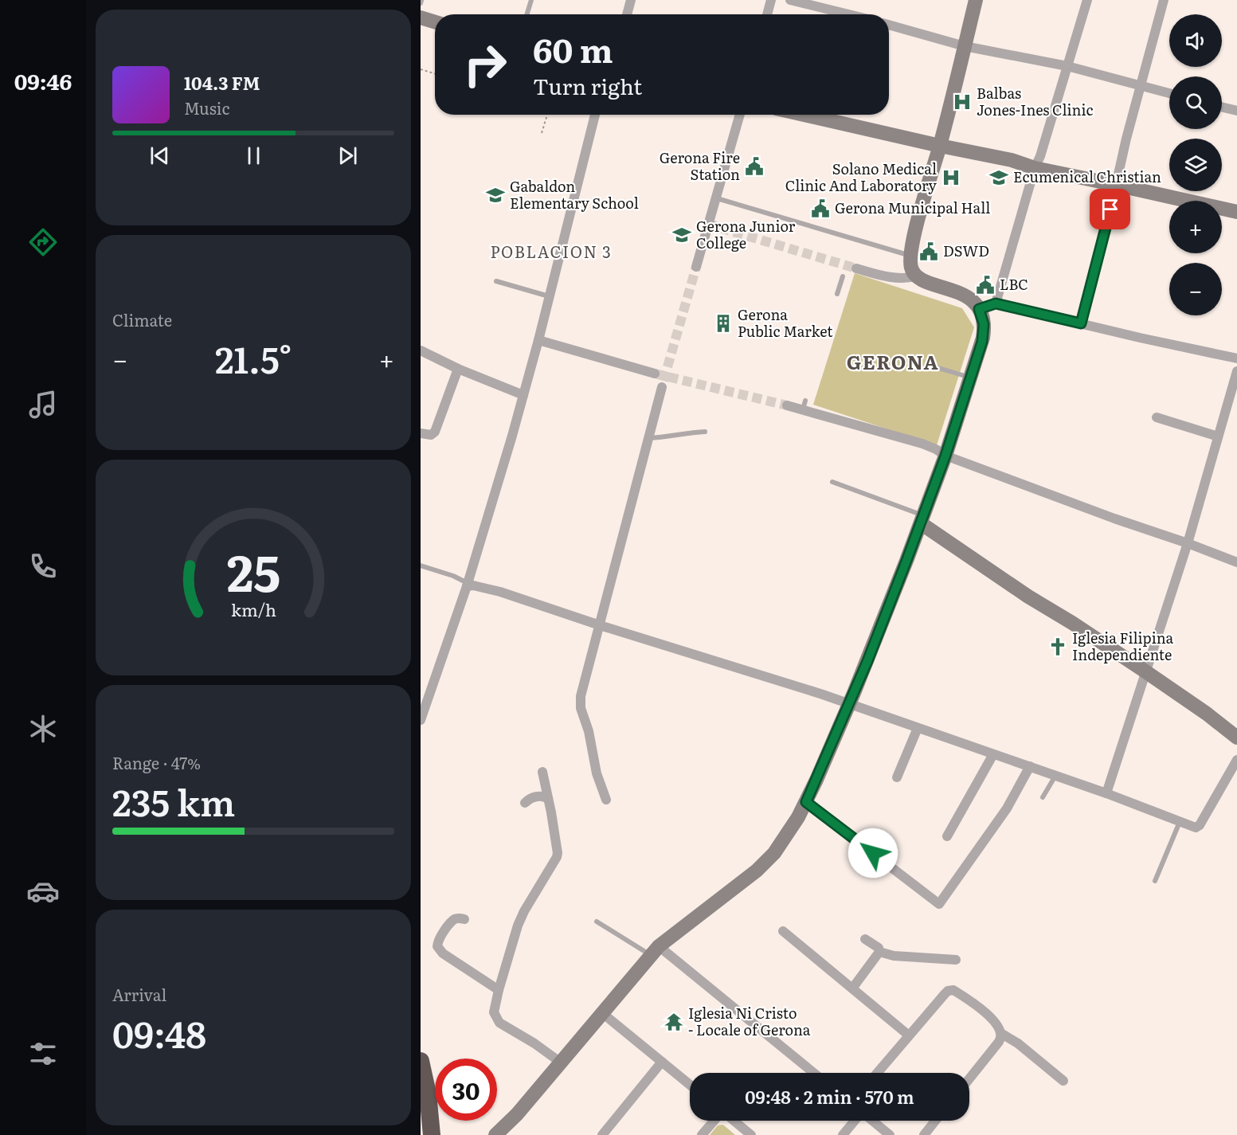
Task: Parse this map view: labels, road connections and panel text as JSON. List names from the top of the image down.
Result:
{
  "districts": ["POBLACION 3", "GERONA"],
  "places": {
    "hospital": ["Balbas Jones-Ines Clinic", "Solano Medical Clinic And Laboratory"],
    "public building": [
      "Gerona Fire Station",
      "Gerona Municipal Hall",
      "DSWD",
      "LBC"
    ],
    "school or university": ["Ecumenical Christian", "Gabaldon Elementary School", "Gerona Junior College"],
    "building": ["Gerona Public Market"],
    "church": ["Iglesia Filipina Independiente"],
    "temple": ["Iglesia Ni Cristo - Locale of Gerona"]
  },
  "page": {
    "tabs": "09:46",
    "map_buttons": ["+", "−"],
    "turn": ["60 m", "Turn right"],
    "song": ["104.3 FM", "Music"],
    "tile": [
      "Climate",
      ["Range · 47%", "235 km"],
      ["Arrival", "09:48"]
    ],
    "heat": ["−", "21.5°", "+"],
    "limit": "30",
    "trip": "09:48 · 2 min · 570 m",
    "gauge": ["25", "km/h"]
  }
}
